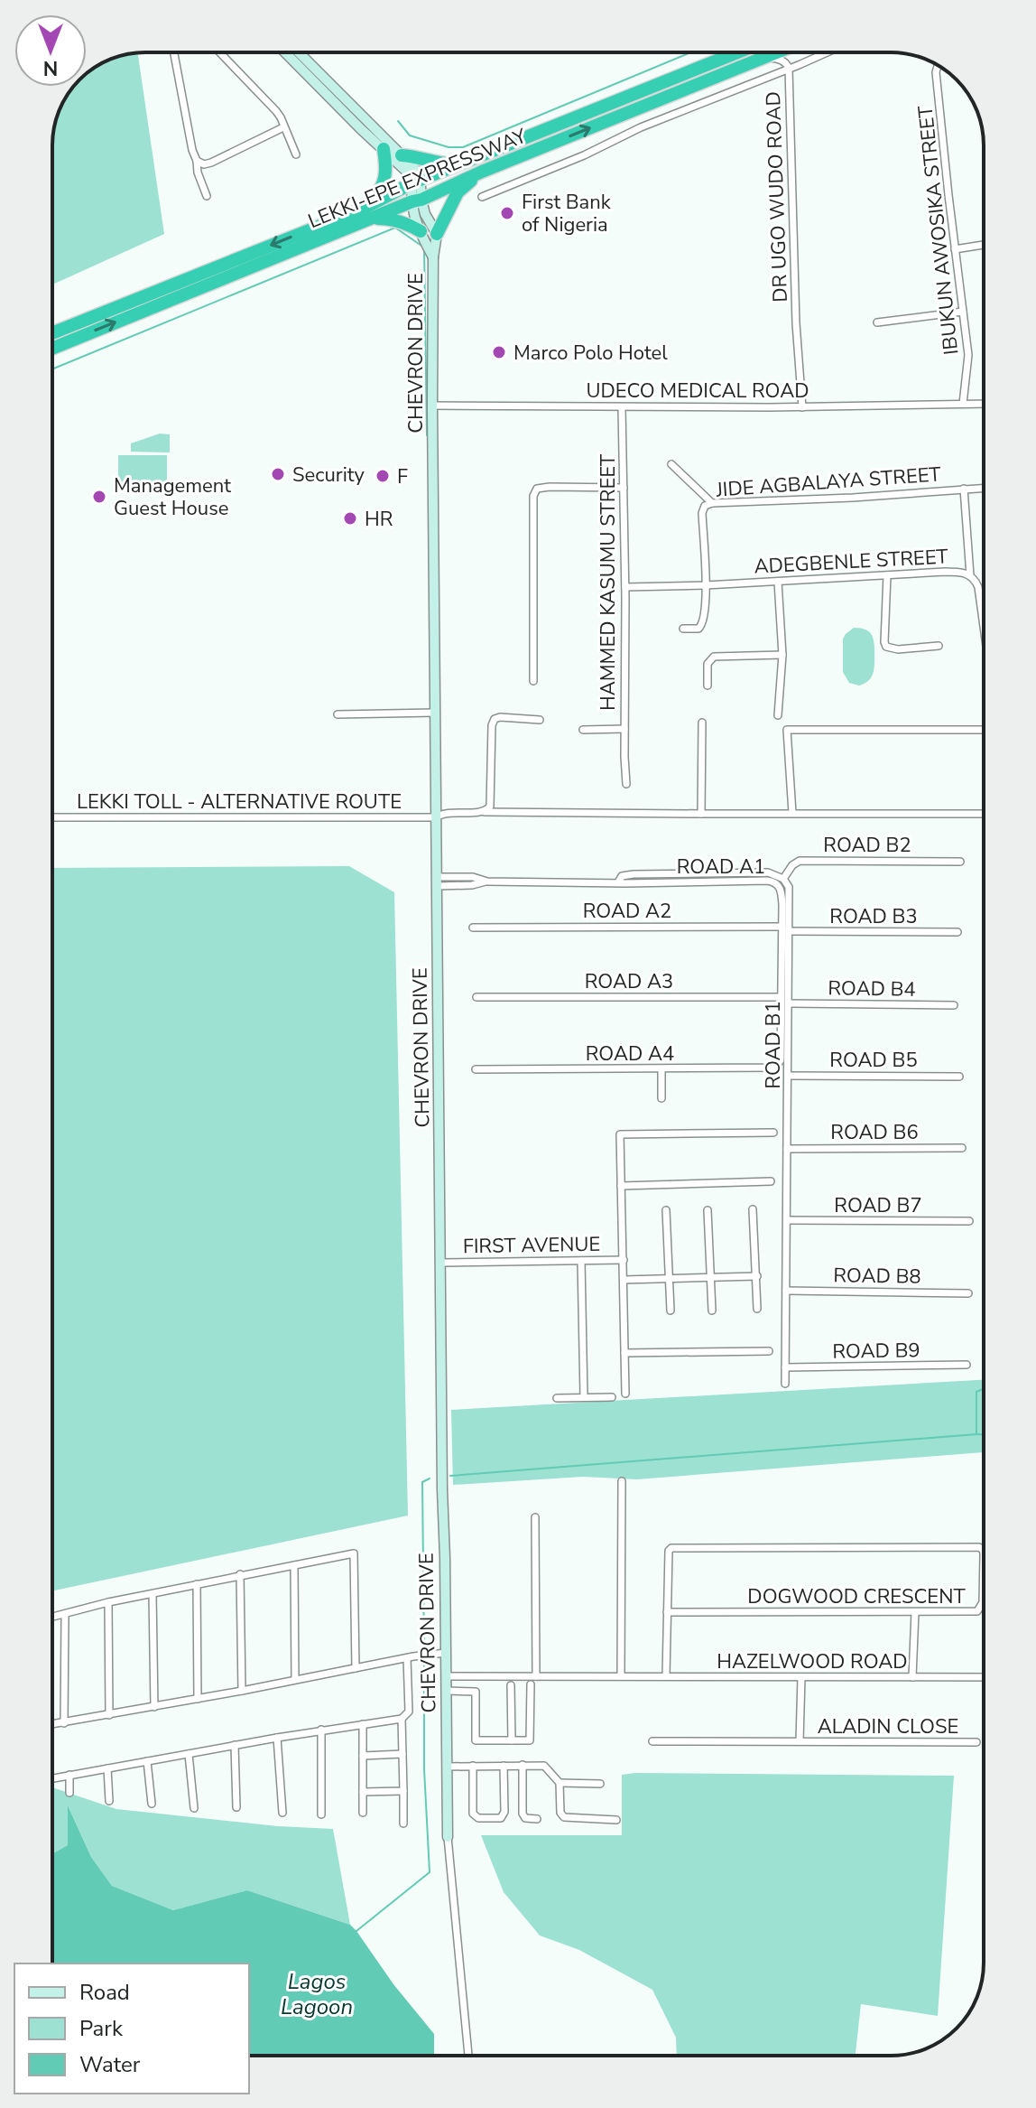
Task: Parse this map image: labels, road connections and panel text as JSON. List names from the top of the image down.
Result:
{
  "streets": {
    "highway": ["LEKKI-EPE EXPRESSWAY"],
    "main road": ["CHEVRON DRIVE"],
    "street": [
      "DR UGO WUDO ROAD",
      "IBUKUN AWOSIKA STREET",
      "UDECO MEDICAL ROAD",
      "JIDE AGBALAYA STREET",
      "ADEGBENLE STREET",
      "HAMMED KASUMU STREET",
      "LEKKI TOLL - ALTERNATIVE ROUTE",
      "ROAD B2",
      "ROAD A1",
      "ROAD A2",
      "ROAD B3",
      "ROAD A3",
      "ROAD B4",
      "ROAD B1",
      "ROAD A4",
      "ROAD B5",
      "ROAD B6",
      "ROAD B7",
      "FIRST AVENUE",
      "ROAD B8",
      "ROAD B9",
      "DOGWOOD CRESCENT",
      "HAZELWOOD ROAD",
      "ALADIN CLOSE"
    ]
  },
  "crossings": [
    ["LEKKI-EPE EXPRESSWAY", "CHEVRON DRIVE"],
    ["DR UGO WUDO ROAD", "UDECO MEDICAL ROAD"],
    ["IBUKUN AWOSIKA STREET", "UDECO MEDICAL ROAD"],
    ["CHEVRON DRIVE", "UDECO MEDICAL ROAD"],
    ["CHEVRON DRIVE", "LEKKI TOLL - ALTERNATIVE ROUTE"],
    ["CHEVRON DRIVE", "ROAD A1"],
    ["CHEVRON DRIVE", "FIRST AVENUE"],
    ["CHEVRON DRIVE", "HAZELWOOD ROAD"],
    ["UDECO MEDICAL ROAD", "HAMMED KASUMU STREET"],
    ["JIDE AGBALAYA STREET", "ADEGBENLE STREET"],
    ["ADEGBENLE STREET", "HAMMED KASUMU STREET"],
    ["ROAD B2", "ROAD B1"],
    ["ROAD A1", "ROAD A2"],
    ["ROAD A1", "ROAD A3"],
    ["ROAD A1", "ROAD A4"],
    ["ROAD B3", "ROAD B1"],
    ["ROAD B4", "ROAD B1"],
    ["ROAD B1", "ROAD B5"],
    ["ROAD B1", "ROAD B6"],
    ["ROAD B1", "ROAD B7"],
    ["ROAD B1", "ROAD B8"],
    ["ROAD B1", "ROAD B9"],
    ["HAZELWOOD ROAD", "ALADIN CLOSE"]
  ],
  "water": ["Lagos Lagoon"],
  "places": [
    "First Bank of Nigeria",
    "Marco Polo Hotel",
    "Security",
    "F",
    "Management Guest House",
    "HR"
  ],
  "legend": ["Road", "Park", "Water"],
  "north": "bottom"
}
